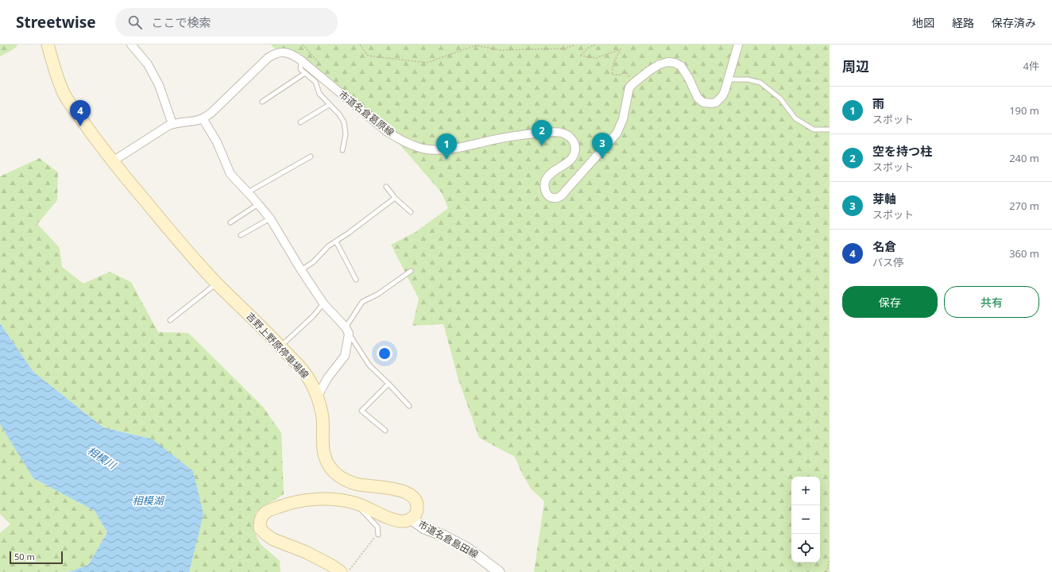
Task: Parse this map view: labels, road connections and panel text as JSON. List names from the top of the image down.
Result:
{
  "streets": {
    "main road": ["吉野上野原停車場線"],
    "street": ["市道名倉葛原線", "市道名倉島田線"]
  },
  "crossings": [
    ["市道名倉葛原線", "吉野上野原停車場線"],
    ["吉野上野原停車場線", "市道名倉島田線"]
  ],
  "water": ["相模川", "相模湖"],
  "scale_bar": "50 m",
  "page": {
    "header": "Streetwise",
    "search": "ここで検索",
    "nav": ["地図", "経路", "保存済み"],
    "heading": ["周辺", "4件"],
    "list": [
      {
        "mark": "1",
        "name": "雨",
        "note": "スポット",
        "value": "190 m"
      },
      {
        "mark": "2",
        "name": "空を持つ柱",
        "note": "スポット",
        "value": "240 m"
      },
      {
        "mark": "3",
        "name": "芽軸",
        "note": "スポット",
        "value": "270 m"
      },
      {
        "mark": "4",
        "name": "名倉",
        "note": "バス停",
        "value": "360 m"
      }
    ],
    "pins": [
      "4",
      "2",
      "3",
      "1"
    ],
    "buttons": ["保存", "共有"],
    "map_buttons": ["+", "−"],
    "scale": "50 m"
  }
}
